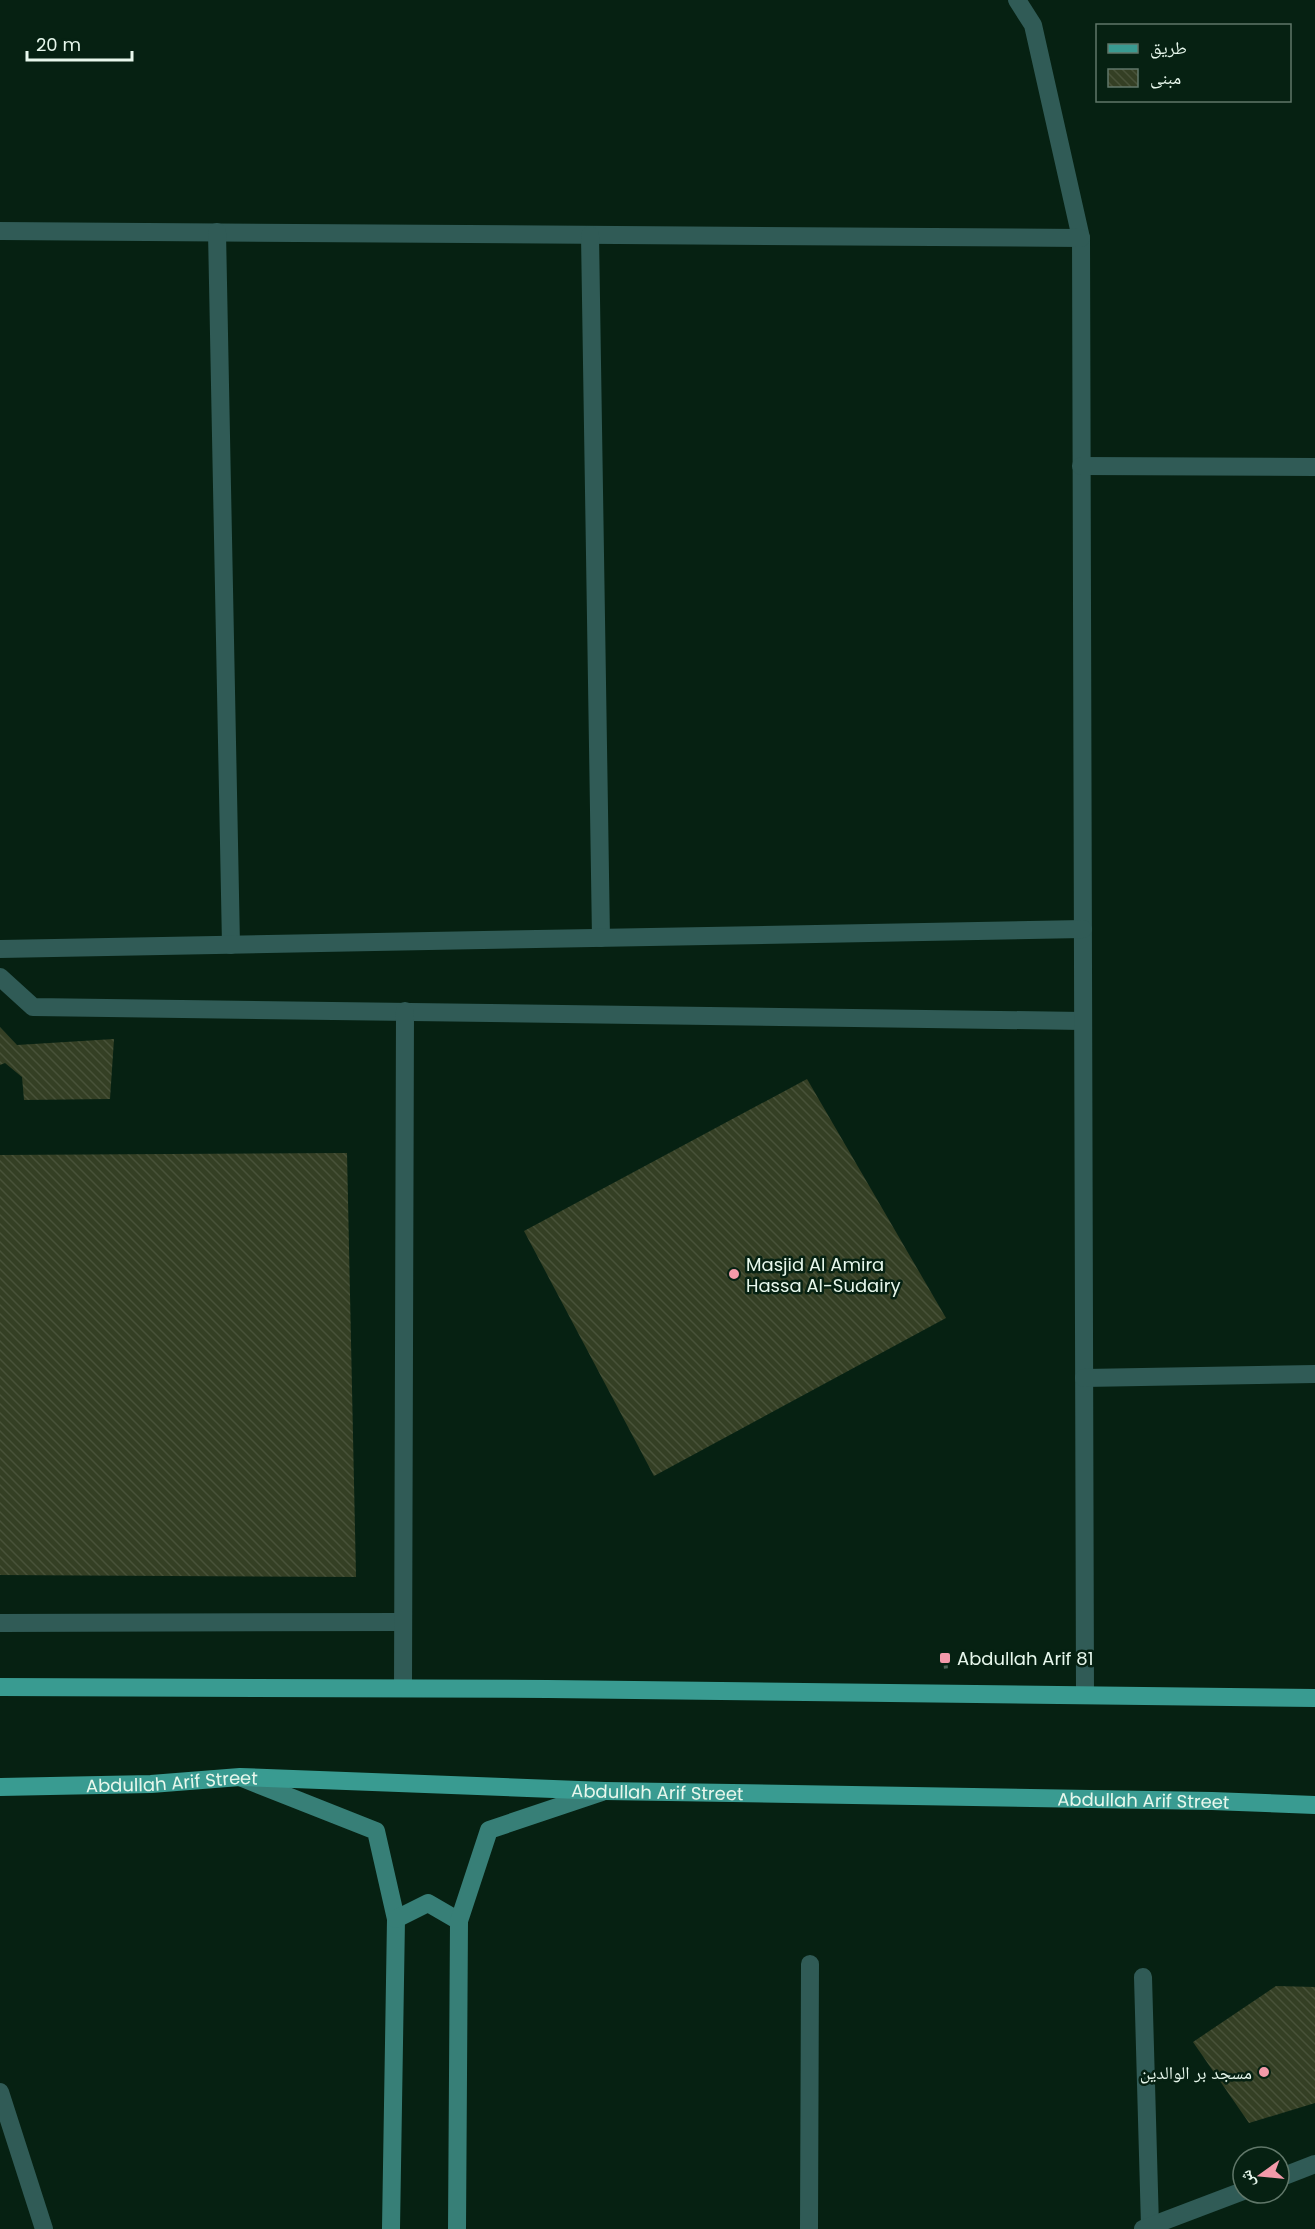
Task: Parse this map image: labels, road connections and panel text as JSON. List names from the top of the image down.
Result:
{
  "streets": {
    "main road": ["Abdullah Arif Street"]
  },
  "places": {
    "other": ["Masjid Al Amira Hassa Al-Sudairy", "مسجد بر الوالدين"],
    "transit": ["Abdullah Arif 81"]
  },
  "legend": ["طريق", "مبنى"],
  "scale_bar": "20 m",
  "north": "left"
}
